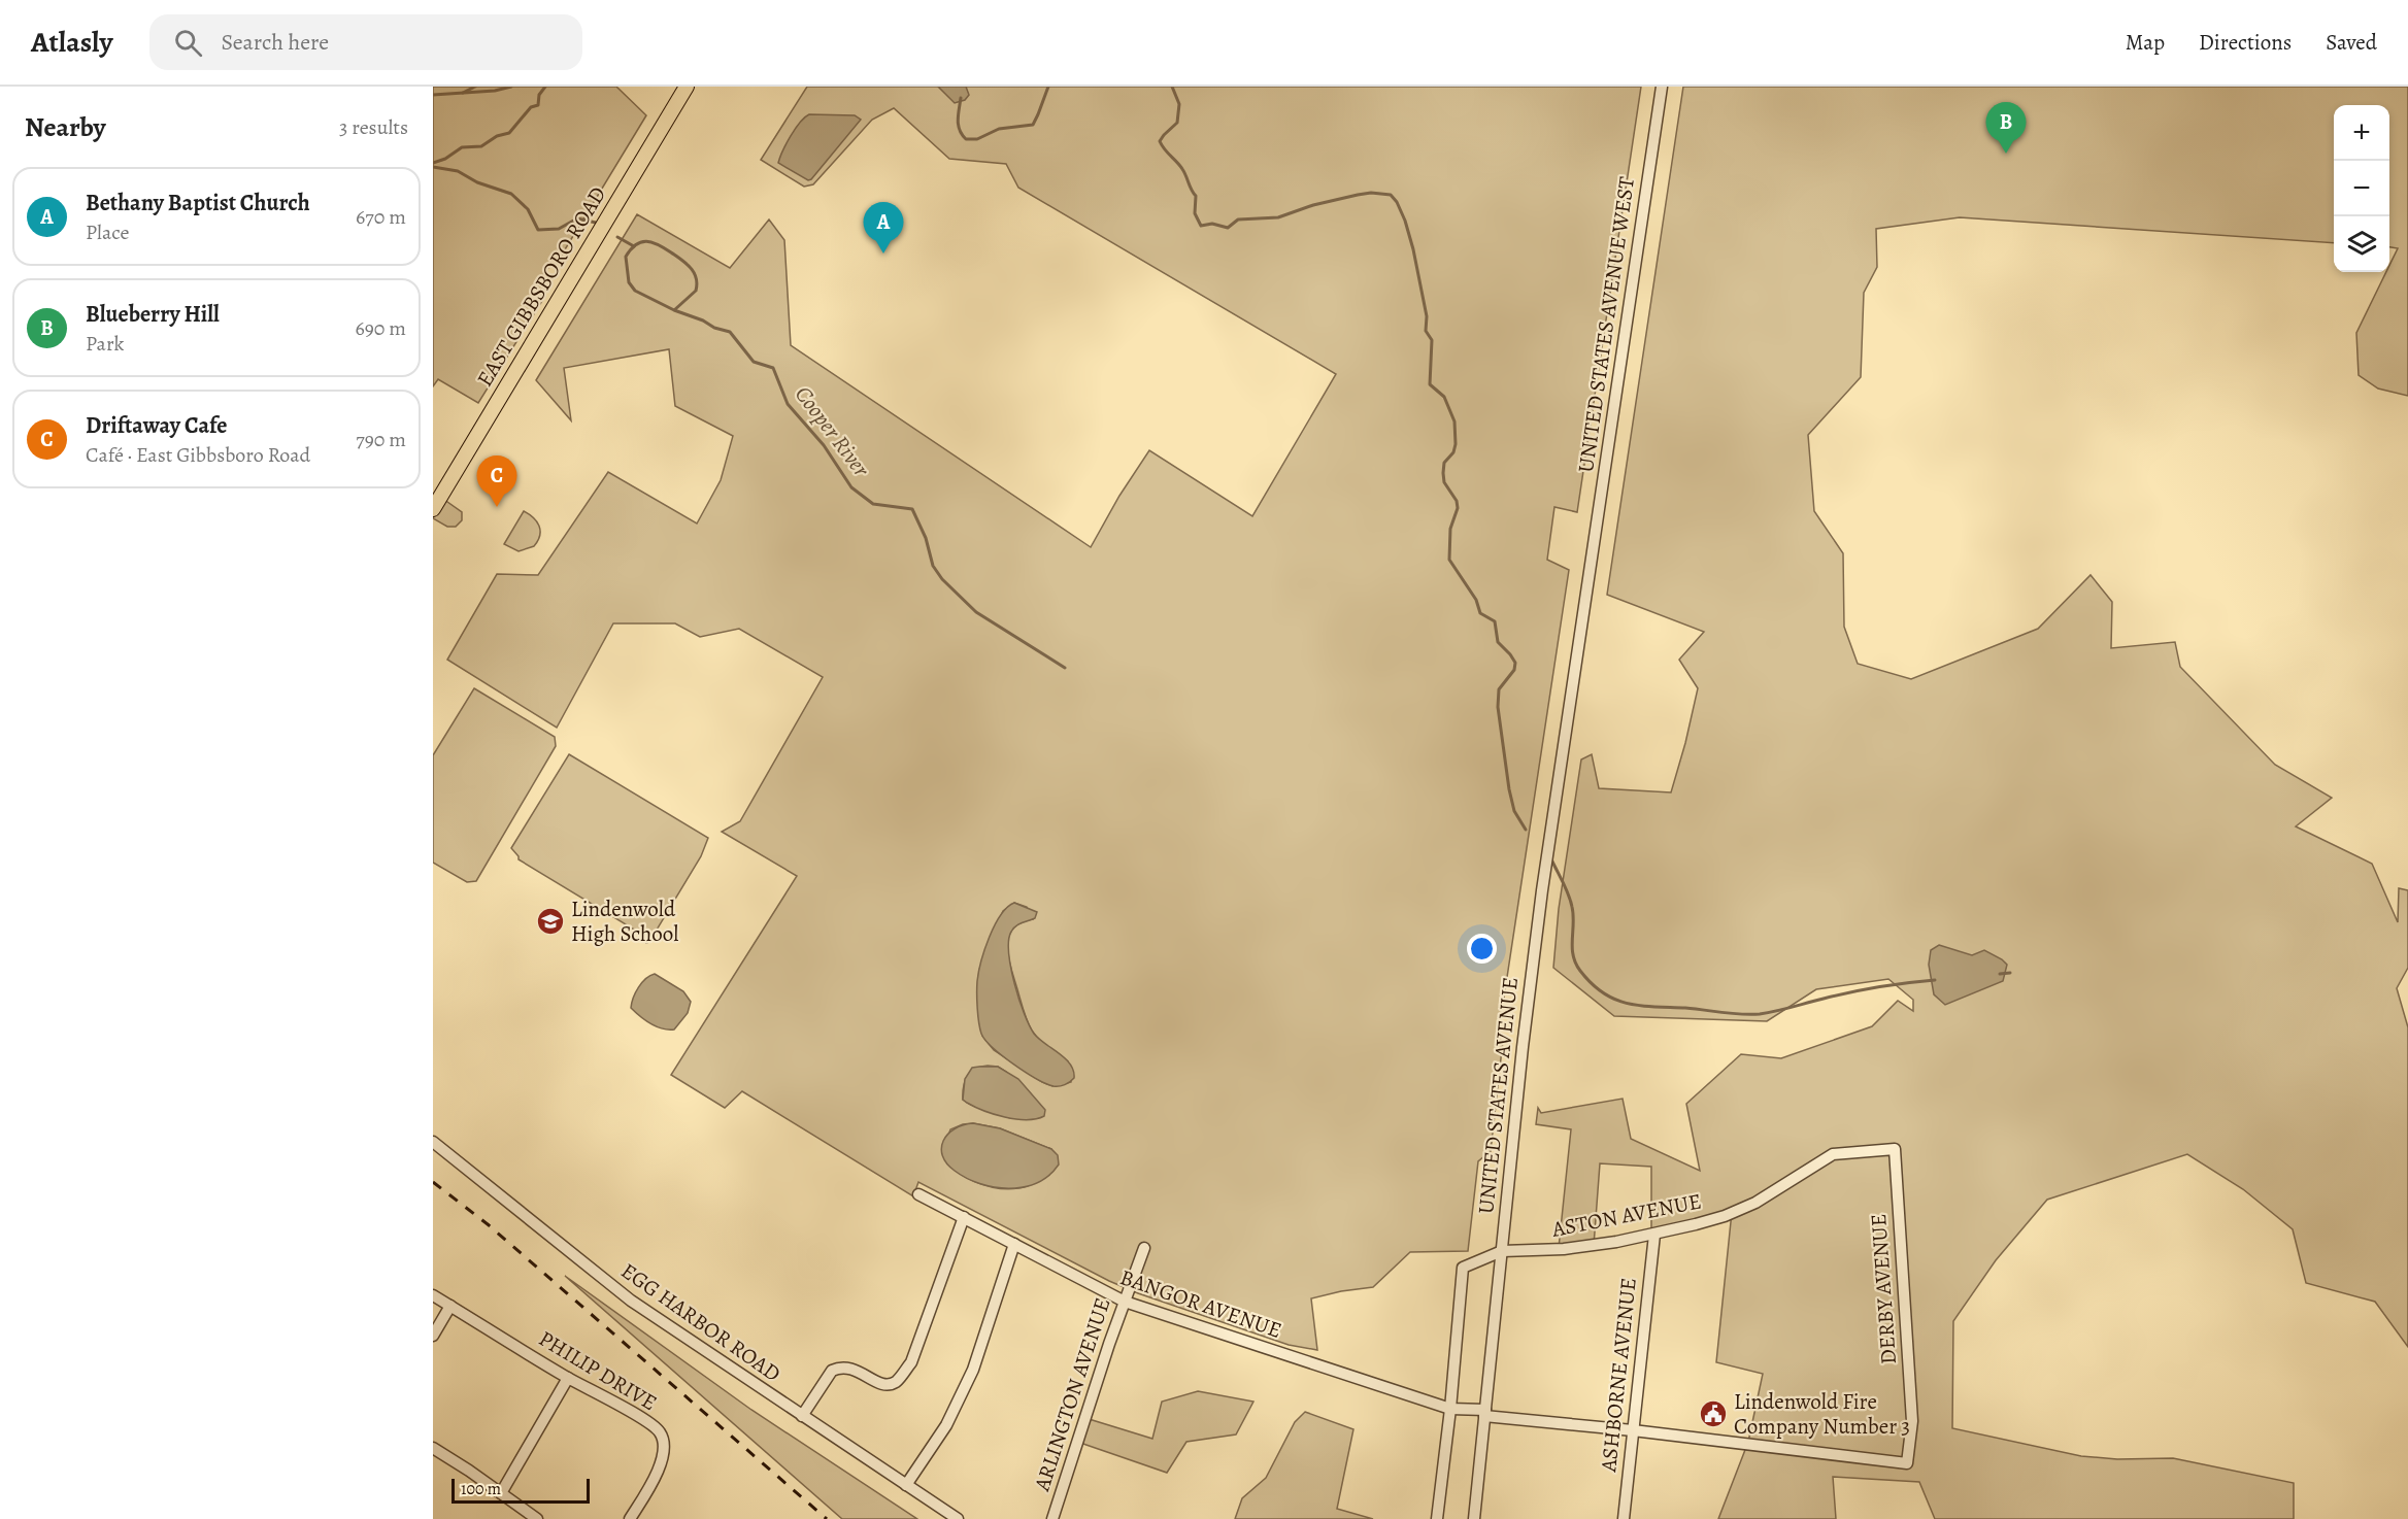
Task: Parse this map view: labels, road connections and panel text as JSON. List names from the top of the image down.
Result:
{
  "streets": {
    "main road": ["EAST GIBBSBORO ROAD"],
    "street": [
      "UNITED STATES AVENUE WEST",
      "UNITED STATES AVENUE",
      "ASTON AVENUE",
      "DERBY AVENUE",
      "BANGOR AVENUE",
      "EGG HARBOR ROAD",
      "PHILIP DRIVE",
      "ASHBORNE AVENUE",
      "ARLINGTON AVENUE"
    ]
  },
  "crossings": [
    ["UNITED STATES AVENUE WEST", "UNITED STATES AVENUE"],
    ["UNITED STATES AVENUE", "ASTON AVENUE"],
    ["UNITED STATES AVENUE", "BANGOR AVENUE"],
    ["ASTON AVENUE", "DERBY AVENUE"],
    ["ASTON AVENUE", "BANGOR AVENUE"],
    ["ASTON AVENUE", "ASHBORNE AVENUE"],
    ["DERBY AVENUE", "BANGOR AVENUE"],
    ["BANGOR AVENUE", "ASHBORNE AVENUE"],
    ["BANGOR AVENUE", "ARLINGTON AVENUE"]
  ],
  "water": ["Cooper River"],
  "places": {
    "school or university": ["Lindenwold High School"],
    "public building": ["Lindenwold Fire Company Number 3"]
  },
  "scale_bar": "100 m",
  "page": {
    "header": "Atlasly",
    "search": "Search here",
    "nav": ["Map", "Directions", "Saved"],
    "heading": ["Nearby", "3 results"],
    "pins": ["B", "A", "C"],
    "map_buttons": ["+", "−"],
    "list": [
      {
        "mark": "A",
        "name": "Bethany Baptist Church",
        "note": "Place",
        "value": "670 m"
      },
      {
        "mark": "B",
        "name": "Blueberry Hill",
        "note": "Park",
        "value": "690 m"
      },
      {
        "mark": "C",
        "name": "Driftaway Cafe",
        "note": "Café · East Gibbsboro Road",
        "value": "790 m"
      }
    ],
    "scale": "100 m"
  }
}
